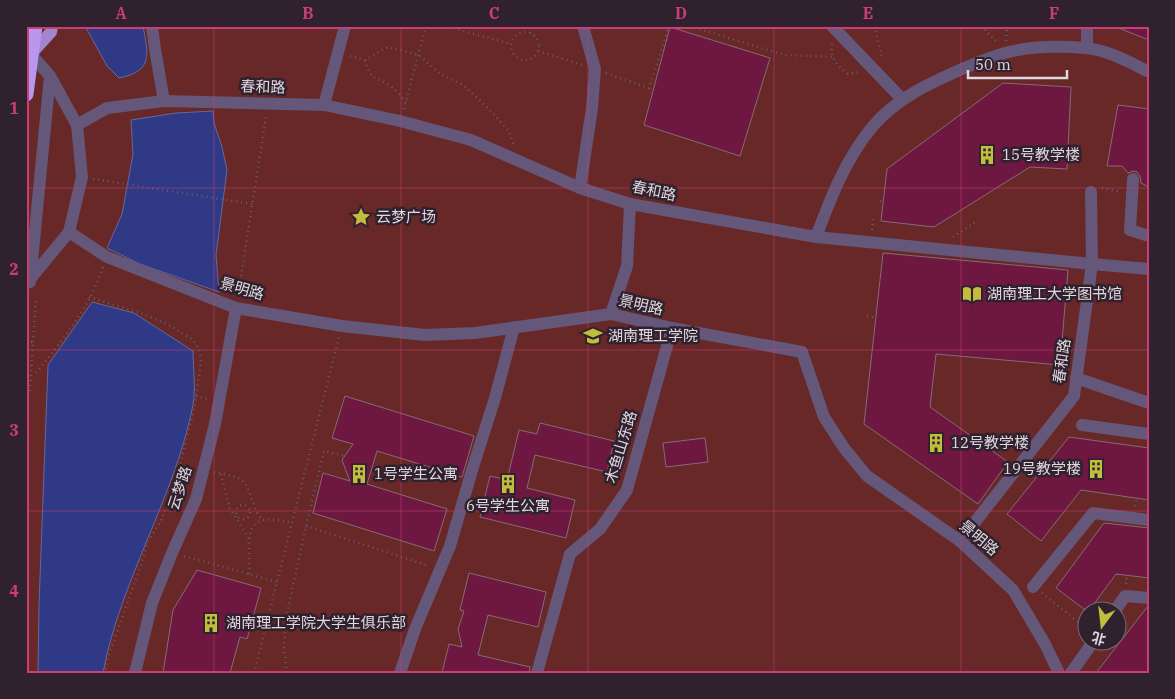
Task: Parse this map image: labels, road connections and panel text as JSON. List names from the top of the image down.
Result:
{
  "streets": {
    "lane": [
      "春和路",
      "景明路",
      "木鱼山东路",
      "云梦路"
    ]
  },
  "crossings": [
    ["春和路", "景明路"],
    ["景明路", "木鱼山东路"],
    ["景明路", "云梦路"]
  ],
  "places": {
    "building": [
      "15号教学楼",
      "12号教学楼",
      "19号教学楼",
      "1号学生公寓",
      "6号学生公寓",
      "湖南理工学院大学生俱乐部"
    ],
    "place": ["云梦广场"],
    "library": ["湖南理工大学图书馆"],
    "school or university": ["湖南理工学院"]
  },
  "scale_bar": "50 m",
  "north": "bottom",
  "grid": {
    "columns": [
      "A",
      "B",
      "C",
      "D",
      "E",
      "F"
    ],
    "rows": [
      "1",
      "2",
      "3",
      "4"
    ]
  }
}
